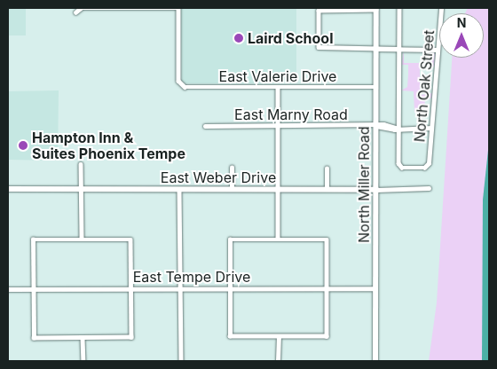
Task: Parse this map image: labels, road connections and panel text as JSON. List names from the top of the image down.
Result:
{
  "streets": {
    "street": [
      "East Valerie Drive",
      "North Oak Street",
      "East Marny Road",
      "East Weber Drive",
      "North Miller Road",
      "East Tempe Drive"
    ]
  },
  "crossings": [
    ["East Valerie Drive", "North Miller Road"],
    ["North Oak Street", "East Marny Road"],
    ["East Marny Road", "North Miller Road"],
    ["East Weber Drive", "North Miller Road"],
    ["North Miller Road", "East Tempe Drive"]
  ],
  "places": ["Laird School", "Hampton Inn & Suites Phoenix Tempe"],
  "north": "top"
}
